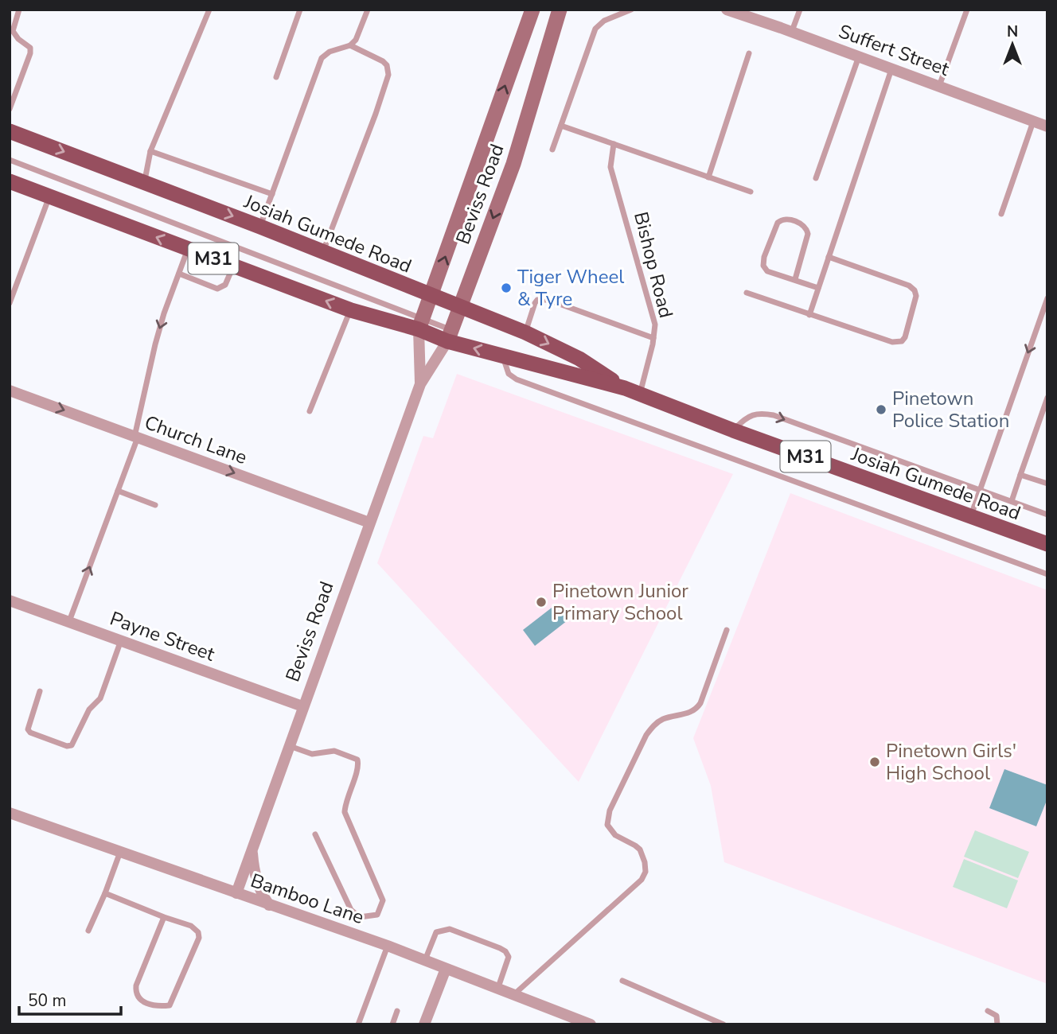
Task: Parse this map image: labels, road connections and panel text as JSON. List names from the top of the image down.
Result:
{
  "streets": {
    "main road": ["Beviss Road", "Josiah Gumede Road", "M31"],
    "street": [
      "Suffert Street",
      "Church Lane",
      "Payne Street",
      "Bamboo Lane"
    ],
    "lane": ["Bishop Road"]
  },
  "crossings": [
    ["Beviss Road", "Josiah Gumede Road"],
    ["Beviss Road", "Church Lane"],
    ["Beviss Road", "Payne Street"],
    ["Beviss Road", "Bamboo Lane"],
    ["Josiah Gumede Road", "Bishop Road"]
  ],
  "one_way": ["Church Lane"],
  "places": [
    "Tiger Wheel & Tyre",
    "Pinetown Police Station",
    "Pinetown Junior Primary School",
    "Pinetown Girls' High School"
  ],
  "scale_bar": "50 m",
  "north": "top"
}
